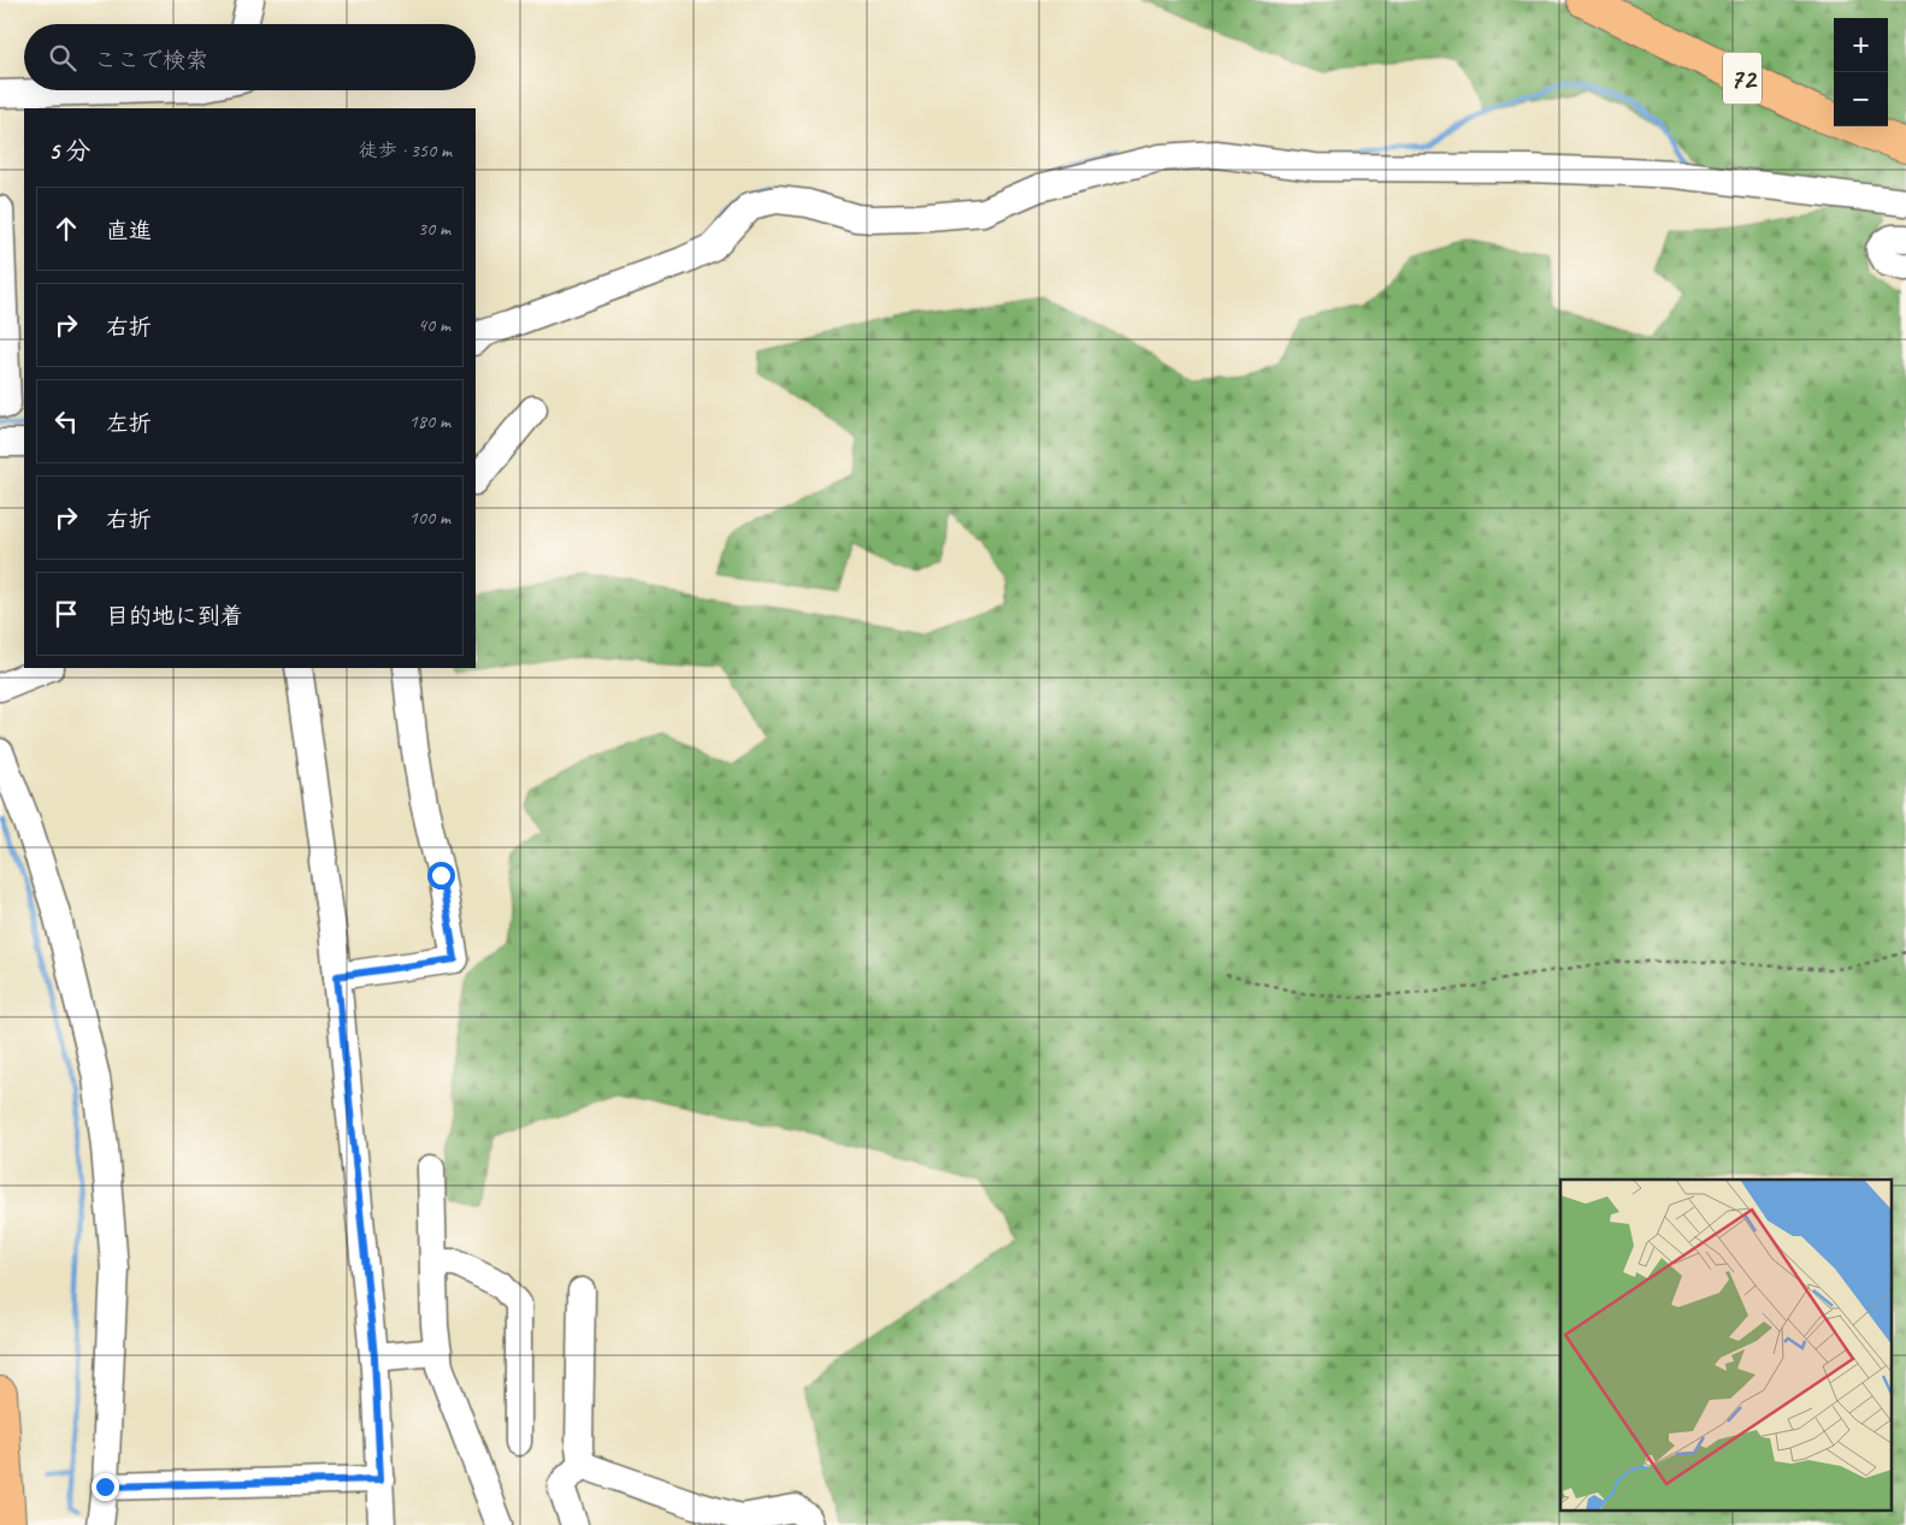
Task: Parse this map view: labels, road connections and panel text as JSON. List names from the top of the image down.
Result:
{
  "streets": {
    "main road": ["72"]
  },
  "page": {
    "map_buttons": ["+", "−"],
    "search": "ここで検索",
    "heading": ["5 分", "徒歩 · 350 m"],
    "list": [
      ["直進", "30 m"],
      ["右折", "40 m"],
      ["左折", "180 m"],
      ["右折", "100 m"],
      "目的地に到着"
    ]
  }
}
